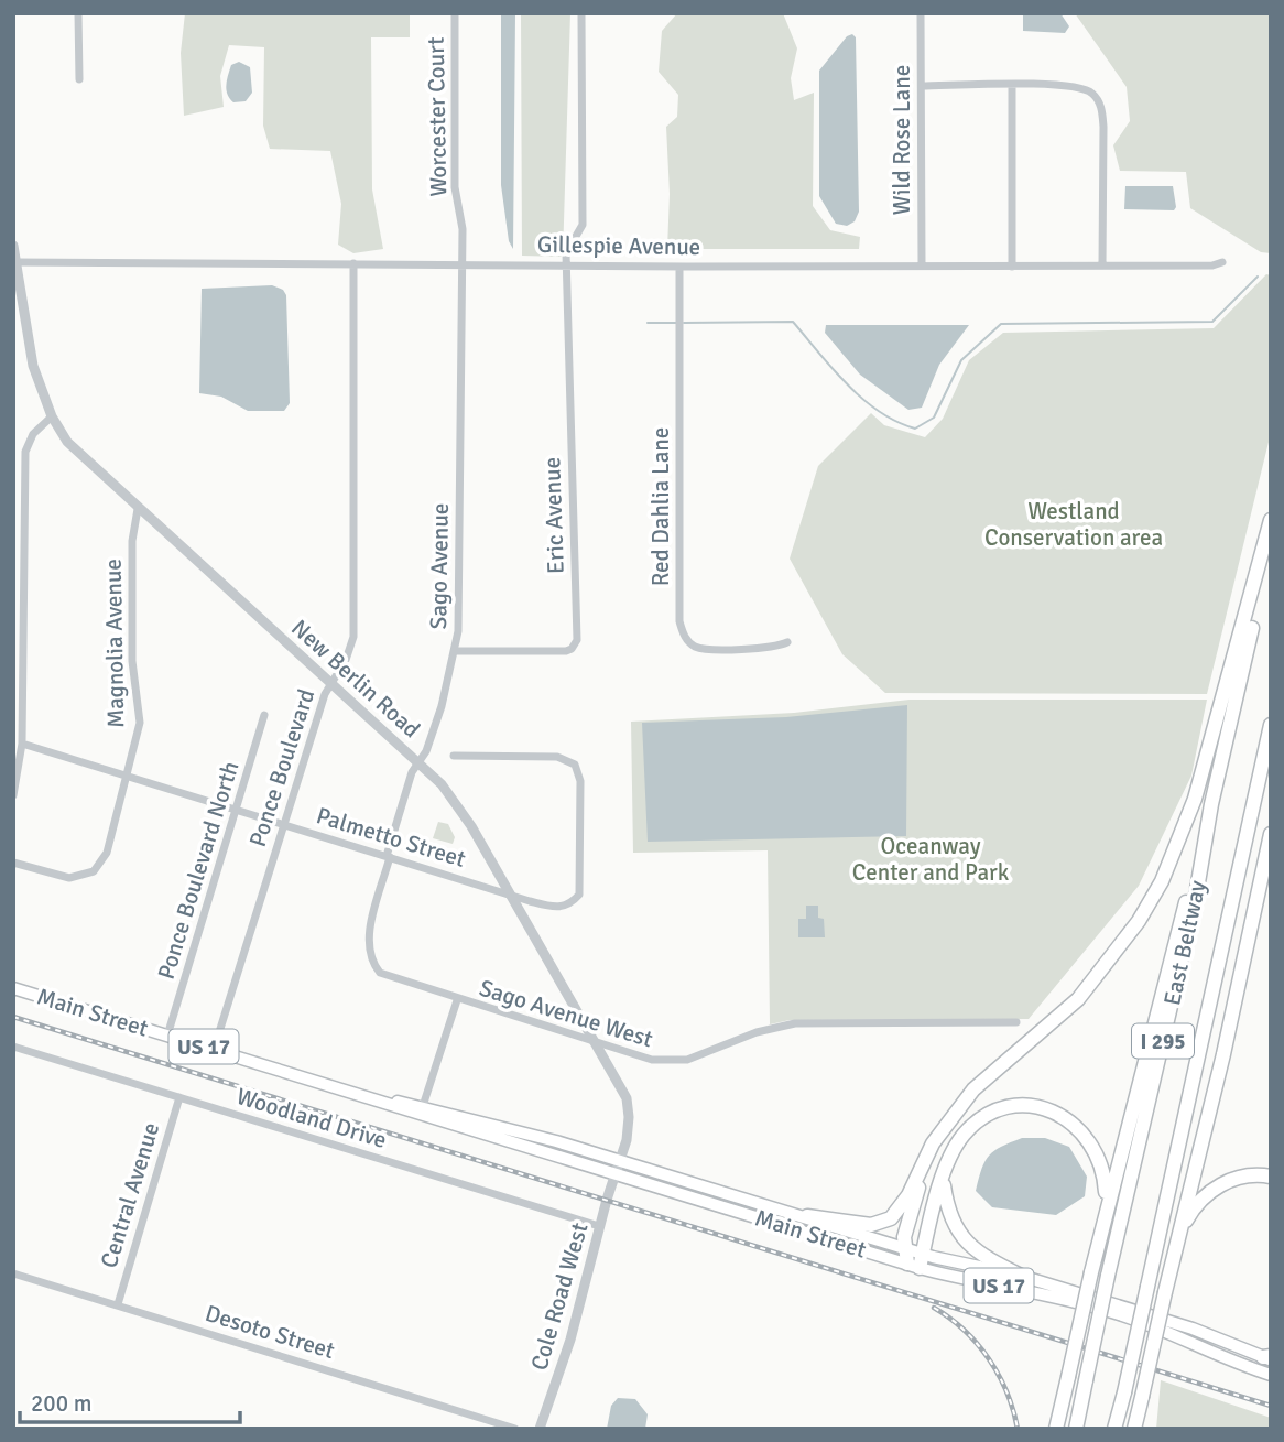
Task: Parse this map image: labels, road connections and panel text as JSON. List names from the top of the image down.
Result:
{
  "streets": {
    "highway": ["East Beltway", "I 295"],
    "main road": ["Main Street", "US 17"],
    "street": [
      "Worcester Court",
      "Wild Rose Lane",
      "Gillespie Avenue",
      "Red Dahlia Lane",
      "Eric Avenue",
      "Sago Avenue",
      "Magnolia Avenue",
      "New Berlin Road",
      "Ponce Boulevard",
      "Palmetto Street",
      "Ponce Boulevard North",
      "Sago Avenue West",
      "Woodland Drive",
      "Central Avenue",
      "Cole Road West",
      "Desoto Street"
    ]
  },
  "crossings": [
    ["Worcester Court", "Gillespie Avenue"],
    ["Worcester Court", "Sago Avenue"],
    ["Wild Rose Lane", "Gillespie Avenue"],
    ["Gillespie Avenue", "Red Dahlia Lane"],
    ["Gillespie Avenue", "Eric Avenue"],
    ["Gillespie Avenue", "Sago Avenue"],
    ["Gillespie Avenue", "New Berlin Road"],
    ["Gillespie Avenue", "Ponce Boulevard"],
    ["Eric Avenue", "Sago Avenue"],
    ["Sago Avenue", "New Berlin Road"],
    ["Sago Avenue", "Palmetto Street"],
    ["Sago Avenue", "Sago Avenue West"],
    ["Magnolia Avenue", "New Berlin Road"],
    ["Magnolia Avenue", "Palmetto Street"],
    ["New Berlin Road", "Ponce Boulevard"],
    ["New Berlin Road", "Palmetto Street"],
    ["New Berlin Road", "Main Street"],
    ["New Berlin Road", "Sago Avenue West"],
    ["New Berlin Road", "Cole Road West"],
    ["Ponce Boulevard", "Palmetto Street"],
    ["Ponce Boulevard", "Main Street"],
    ["Palmetto Street", "Ponce Boulevard North"],
    ["Ponce Boulevard North", "Main Street"],
    ["Main Street", "Cole Road West"],
    ["Woodland Drive", "Central Avenue"],
    ["Woodland Drive", "Cole Road West"],
    ["Central Avenue", "Desoto Street"]
  ],
  "parks": ["Westland Conservation area", "Oceanway Center and Park"],
  "scale_bar": "200 m"
}
